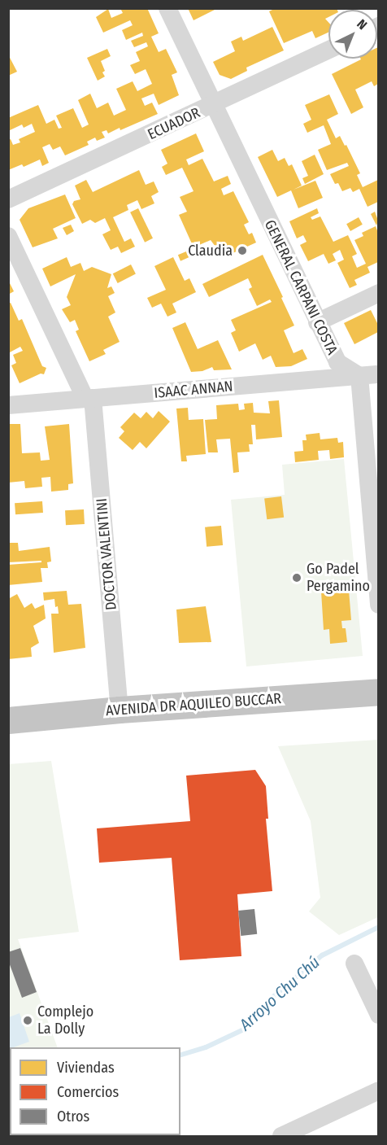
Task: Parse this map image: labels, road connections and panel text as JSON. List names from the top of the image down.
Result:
{
  "streets": {
    "highway": ["AVENIDA DR AQUILEO BUCCAR"],
    "street": [
      "ECUADOR",
      "GENERAL CARPANI COSTA",
      "ISAAC ANNAN",
      "DOCTOR VALENTINI"
    ]
  },
  "crossings": [
    ["ECUADOR", "GENERAL CARPANI COSTA"],
    ["GENERAL CARPANI COSTA", "ISAAC ANNAN"],
    ["ISAAC ANNAN", "DOCTOR VALENTINI"],
    ["DOCTOR VALENTINI", "AVENIDA DR AQUILEO BUCCAR"]
  ],
  "water": ["Arroyo Chu Chú"],
  "places": ["Claudia", "Go Padel Pergamino", "Complejo La Dolly"],
  "legend": ["Viviendas", "Comercios", "Otros"],
  "north": "top right"
}
